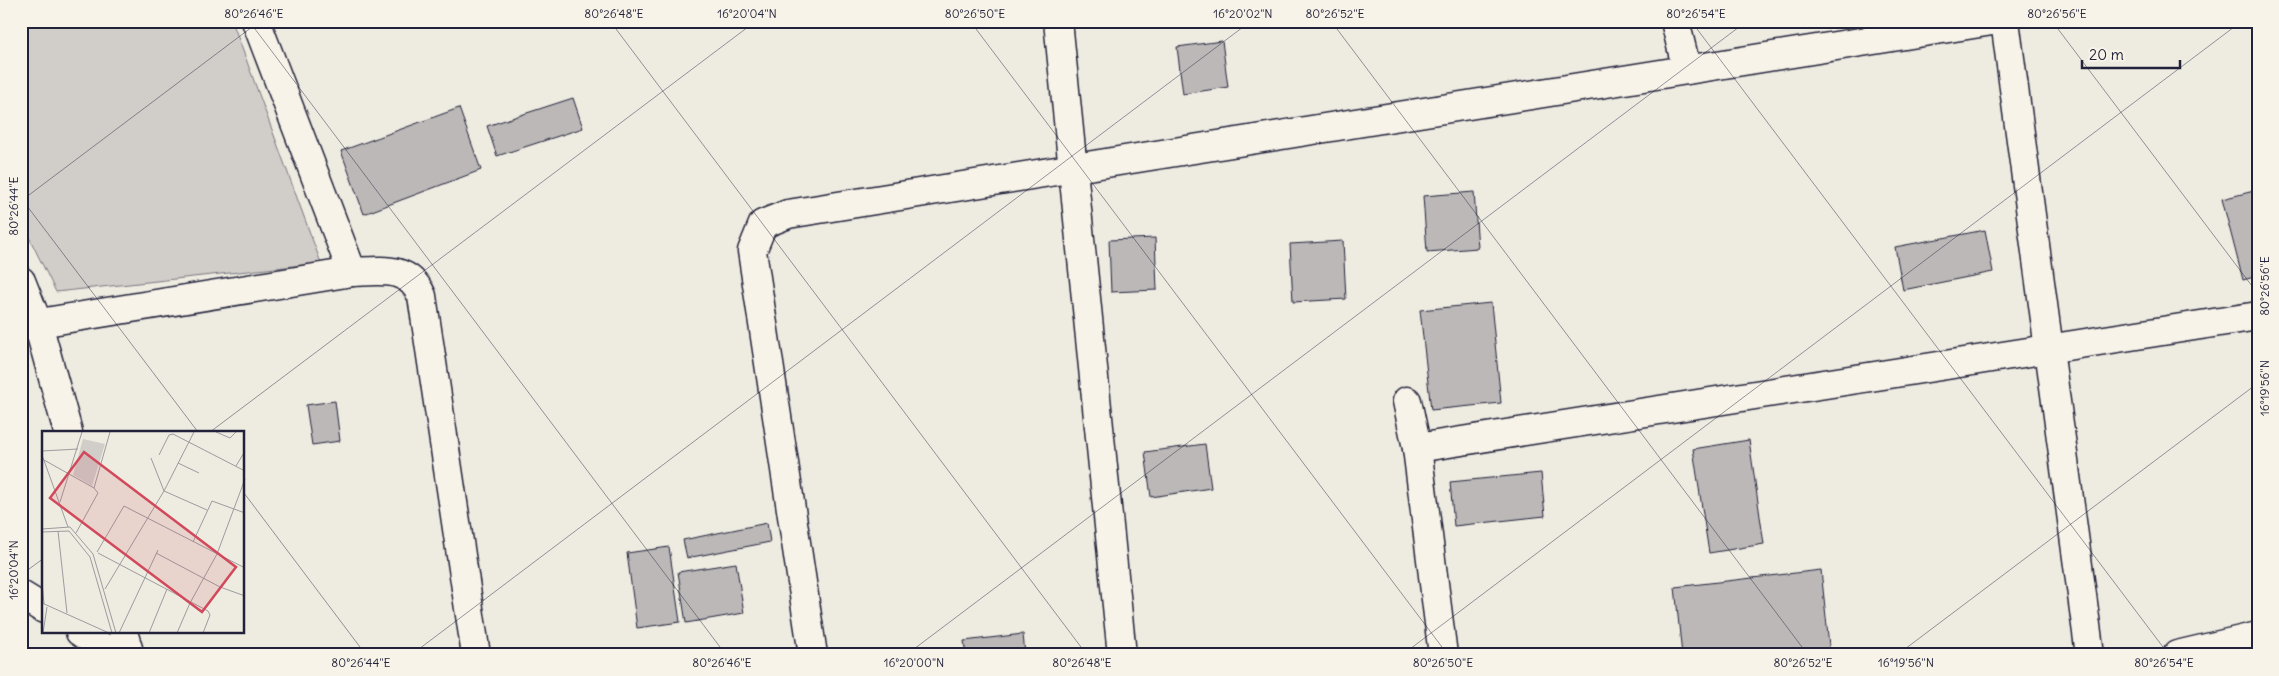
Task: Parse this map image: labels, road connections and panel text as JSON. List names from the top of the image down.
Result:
{
  "scale_bar": "20 m",
  "coordinates": [
    "80°26'46\"E",
    "80°26'48\"E",
    "16°20'04\"N",
    "80°26'50\"E",
    "16°20'02\"N",
    "80°26'52\"E",
    "80°26'54\"E",
    "80°26'56\"E",
    "80°26'44\"E",
    "16°19'56\"N",
    "16°20'00\"N"
  ]
}
